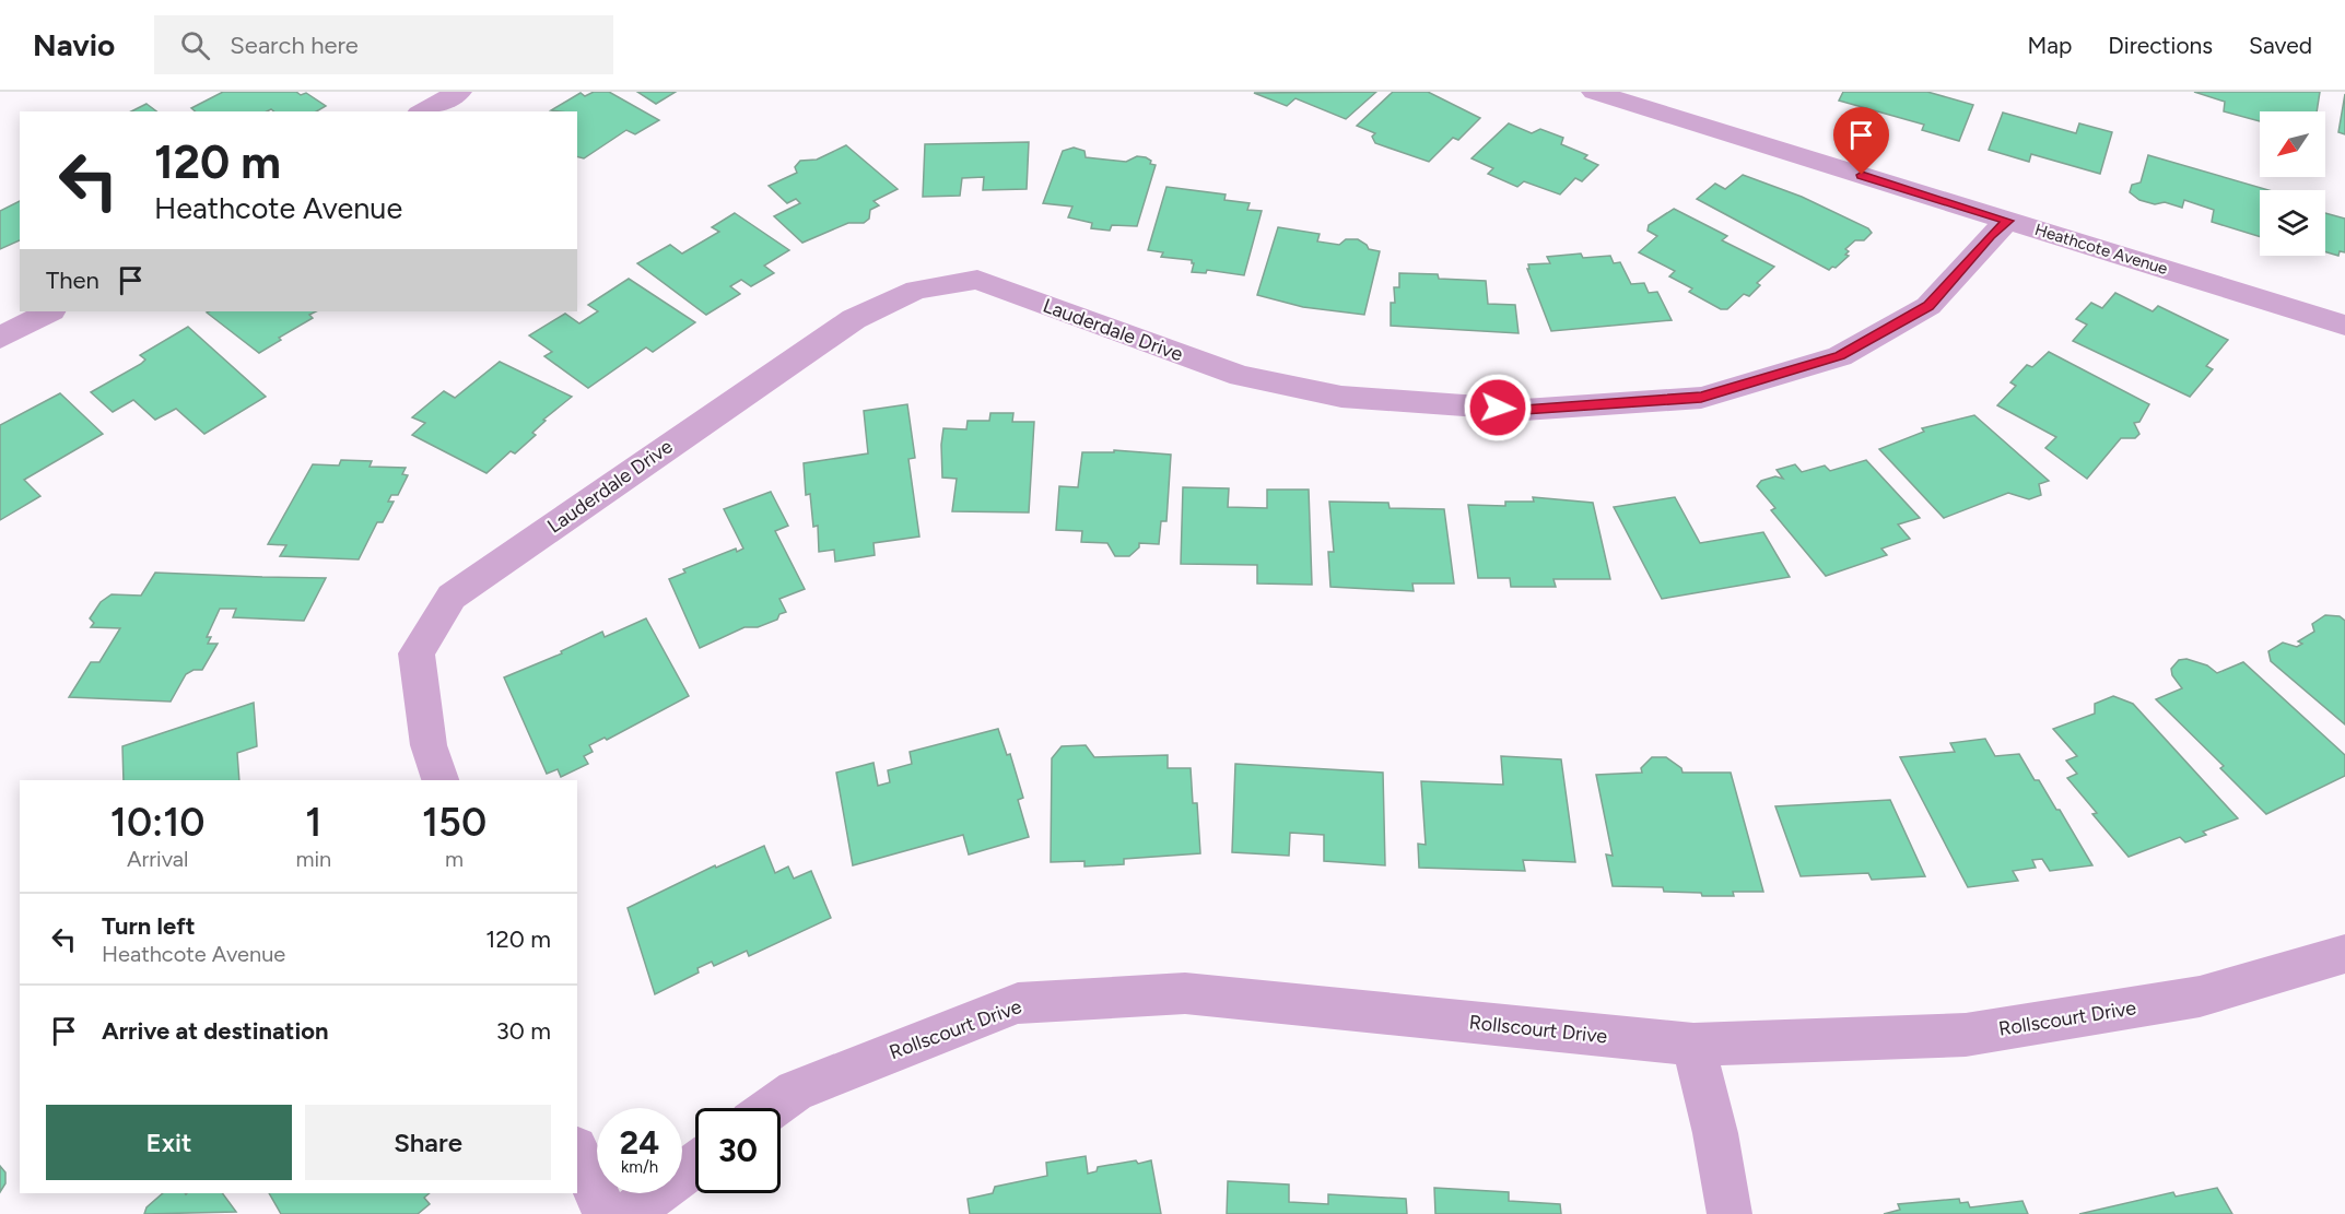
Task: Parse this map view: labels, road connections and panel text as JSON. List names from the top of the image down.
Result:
{
  "streets": {
    "street": ["Heathcote Avenue", "Lauderdale Drive", "Rollscourt Drive"]
  },
  "crossings": [
    ["Heathcote Avenue", "Lauderdale Drive"]
  ],
  "north": "bottom left",
  "page": {
    "header": "Navio",
    "search": "Search here",
    "nav": ["Map", "Directions", "Saved"],
    "turn": ["120 m", "Heathcote Avenue"],
    "then": "Then",
    "eta": [
      "10:10",
      "Arrival",
      "1",
      "min",
      "150",
      "m"
    ],
    "list": [
      {
        "name": "Turn left",
        "note": "Heathcote Avenue",
        "value": "120 m"
      },
      {
        "name": "Arrive at destination",
        "value": "30 m"
      }
    ],
    "buttons": ["Exit", "Share"],
    "speed": "24 km/h",
    "limit": "30"
  }
}
